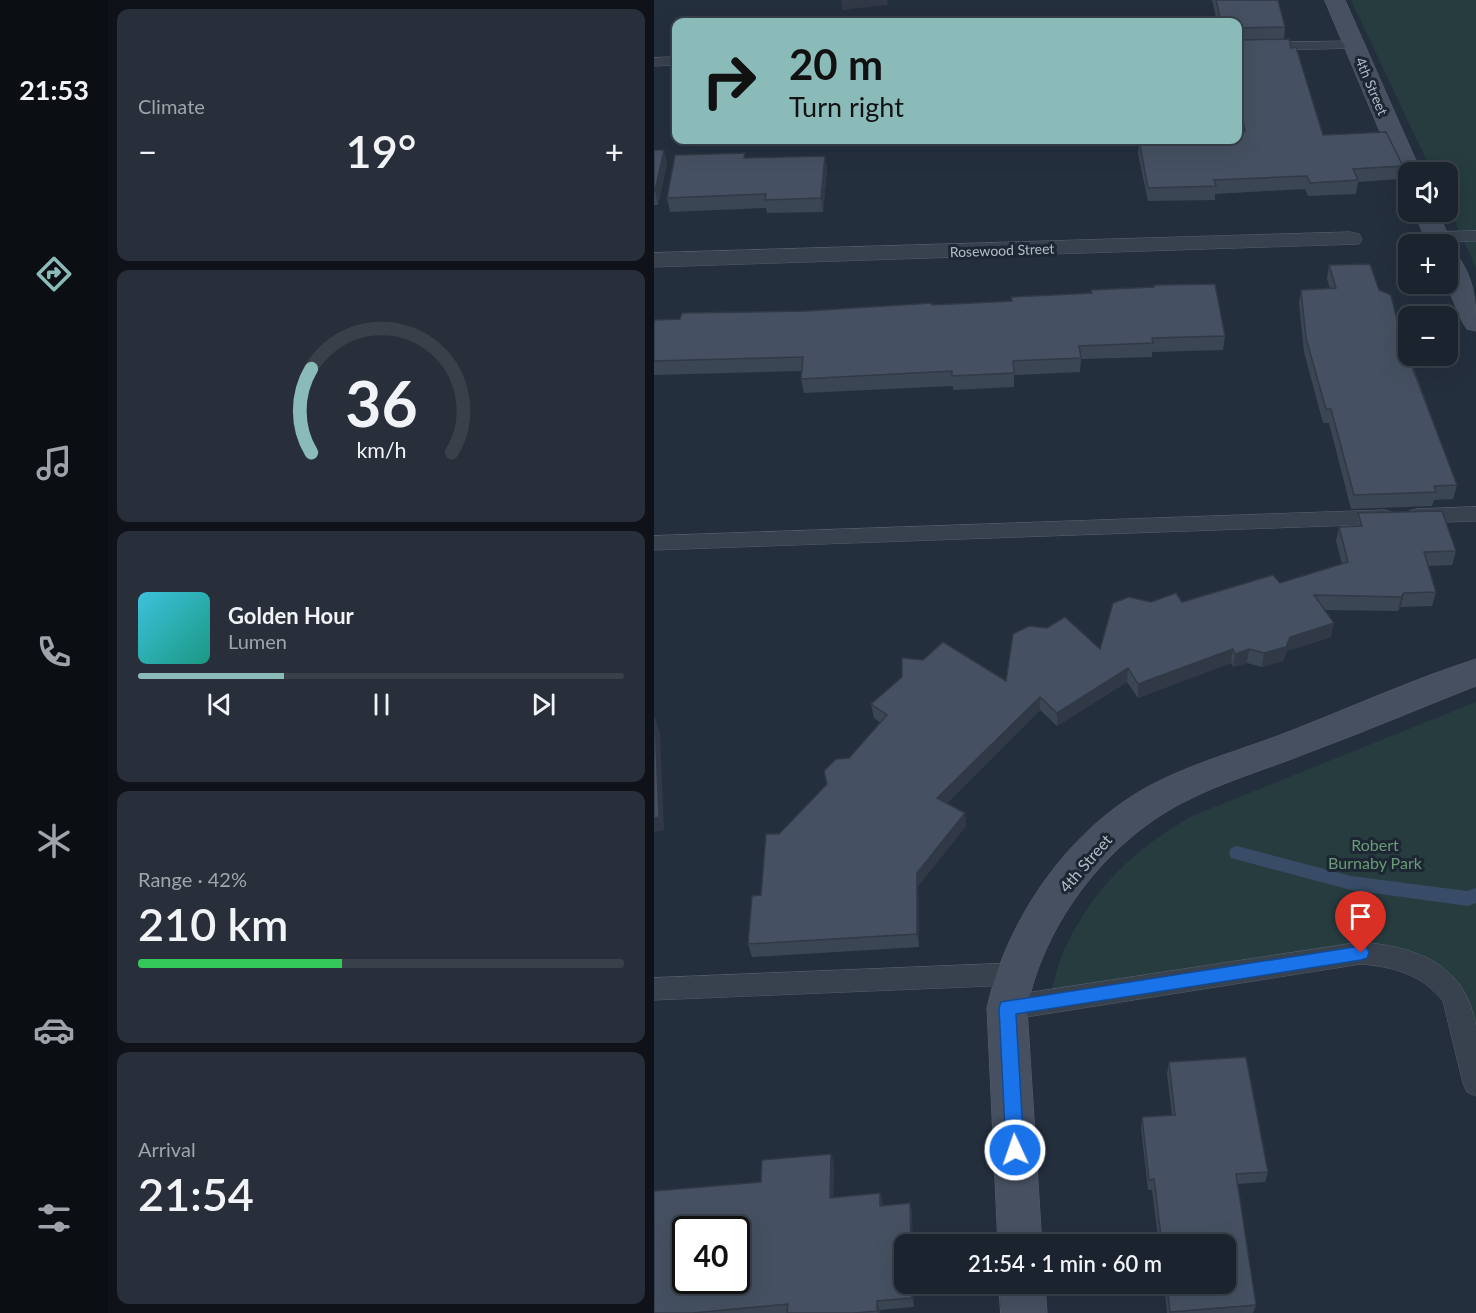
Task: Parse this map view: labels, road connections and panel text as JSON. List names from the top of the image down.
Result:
{
  "streets": {
    "street": ["4th Street", "Rosewood Street"]
  },
  "parks": ["Robert Burnaby Park"],
  "page": {
    "tabs": "21:53",
    "tile": [
      "Climate",
      ["Range · 42%", "210 km"],
      ["Arrival", "21:54"]
    ],
    "turn": ["20 m", "Turn right"],
    "heat": ["−", "19°", "+"],
    "map_buttons": ["+", "−"],
    "song": ["Golden Hour", "Lumen"],
    "limit": "40",
    "trip": "21:54 · 1 min · 60 m",
    "gauge": ["36", "km/h"]
  }
}
